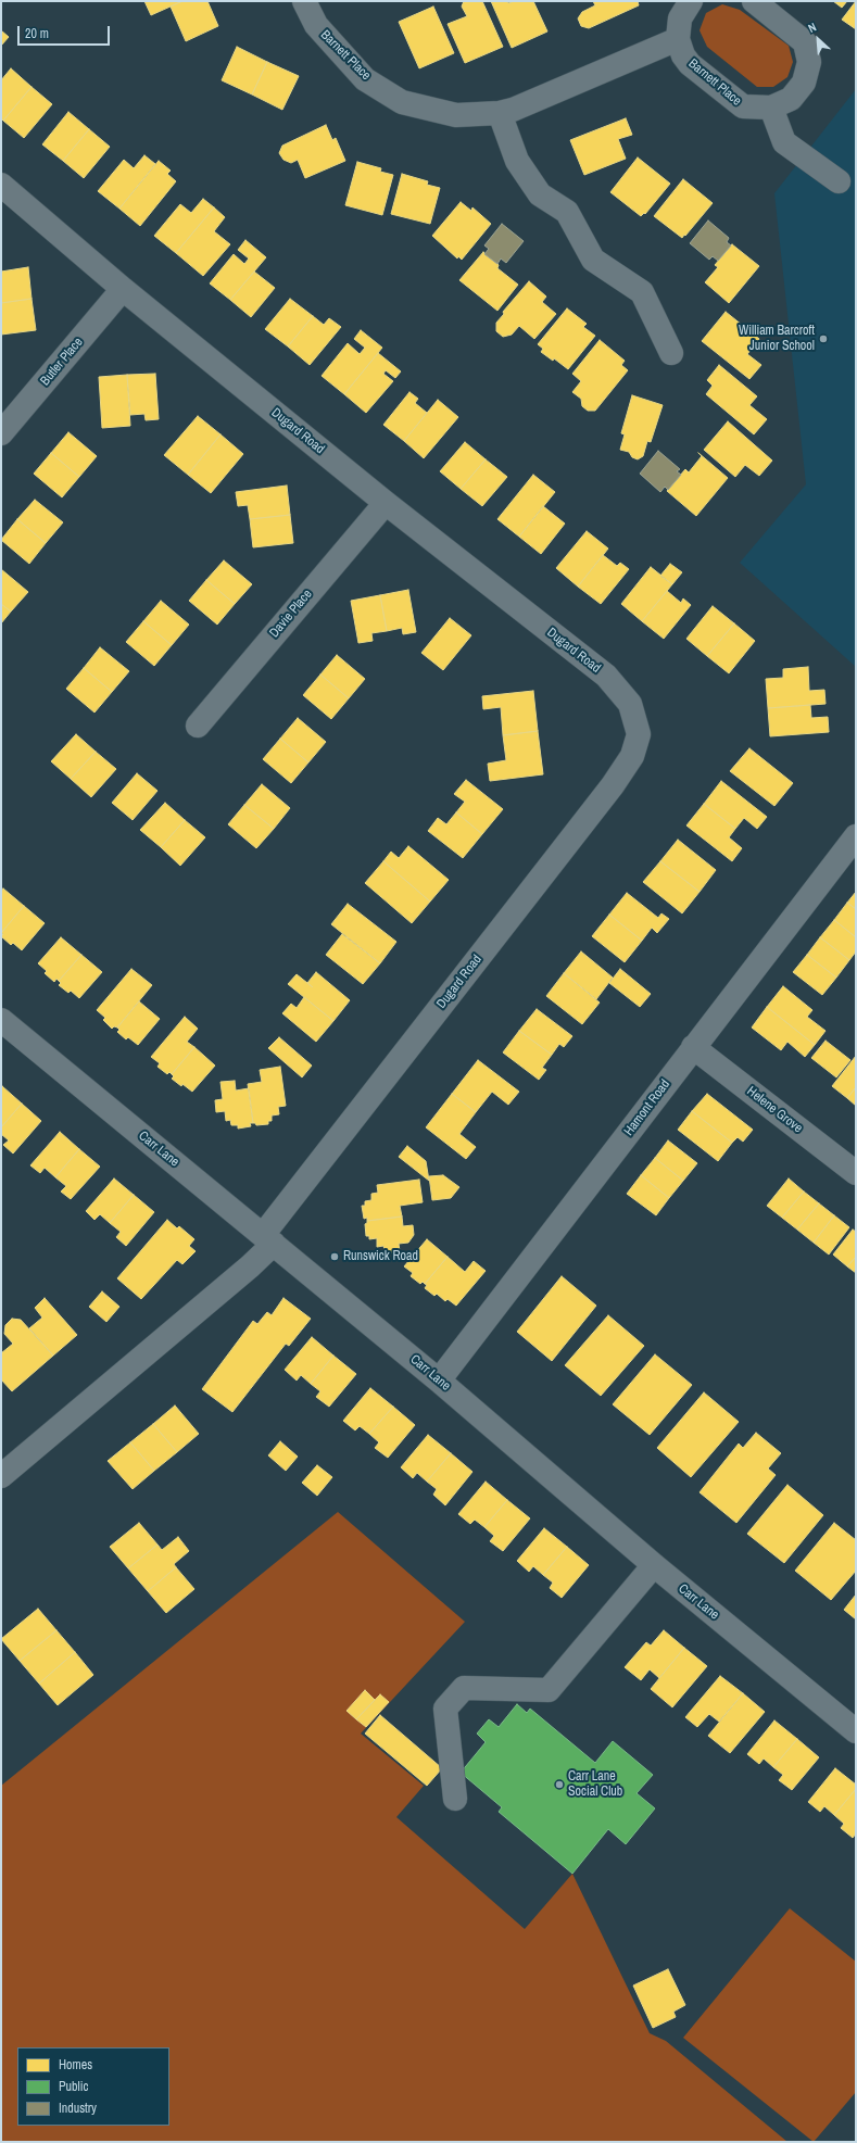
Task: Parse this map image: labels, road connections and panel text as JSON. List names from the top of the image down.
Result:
{
  "streets": {
    "street": [
      "Barnett Place",
      "Butler Place",
      "Dugard Road",
      "Davie Place",
      "Hamont Road",
      "Helene Grove",
      "Carr Lane"
    ]
  },
  "crossings": [
    ["Butler Place", "Dugard Road"],
    ["Dugard Road", "Davie Place"],
    ["Dugard Road", "Carr Lane"],
    ["Hamont Road", "Helene Grove"],
    ["Hamont Road", "Carr Lane"]
  ],
  "places": ["William Barcroft Junior School", "Runswick Road", "Carr Lane Social Club"],
  "legend": ["Homes", "Public", "Industry"],
  "scale_bar": "20 m",
  "north": "top left"
}
